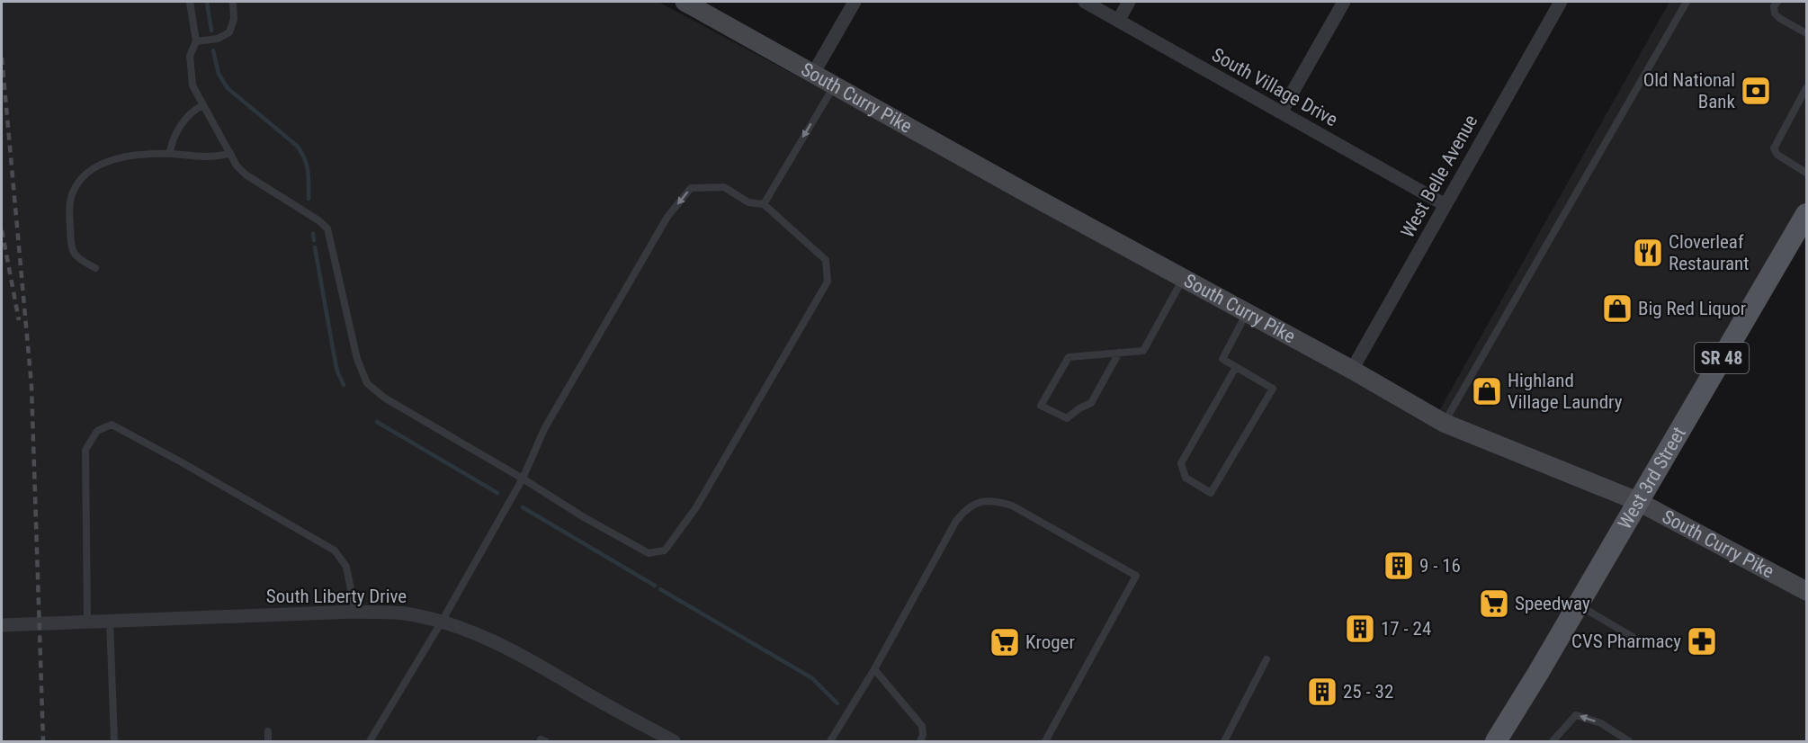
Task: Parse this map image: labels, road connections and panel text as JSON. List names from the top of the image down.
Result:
{
  "streets": {
    "main road": ["South Curry Pike", "SR 48", "West 3rd Street"],
    "street": ["South Village Drive", "West Belle Avenue", "South Liberty Drive"]
  },
  "crossings": [
    ["South Village Drive", "West Belle Avenue"],
    ["South Curry Pike", "West Belle Avenue"],
    ["South Curry Pike", "West 3rd Street"]
  ],
  "places": {
    "bank": ["Old National Bank"],
    "restaurant": ["Cloverleaf Restaurant"],
    "shop": ["Big Red Liquor", "Highland Village Laundry"],
    "building": ["9 - 16", "17 - 24", "25 - 32"],
    "supermarket": ["Speedway", "Kroger"],
    "pharmacy": ["CVS Pharmacy"]
  }
}
